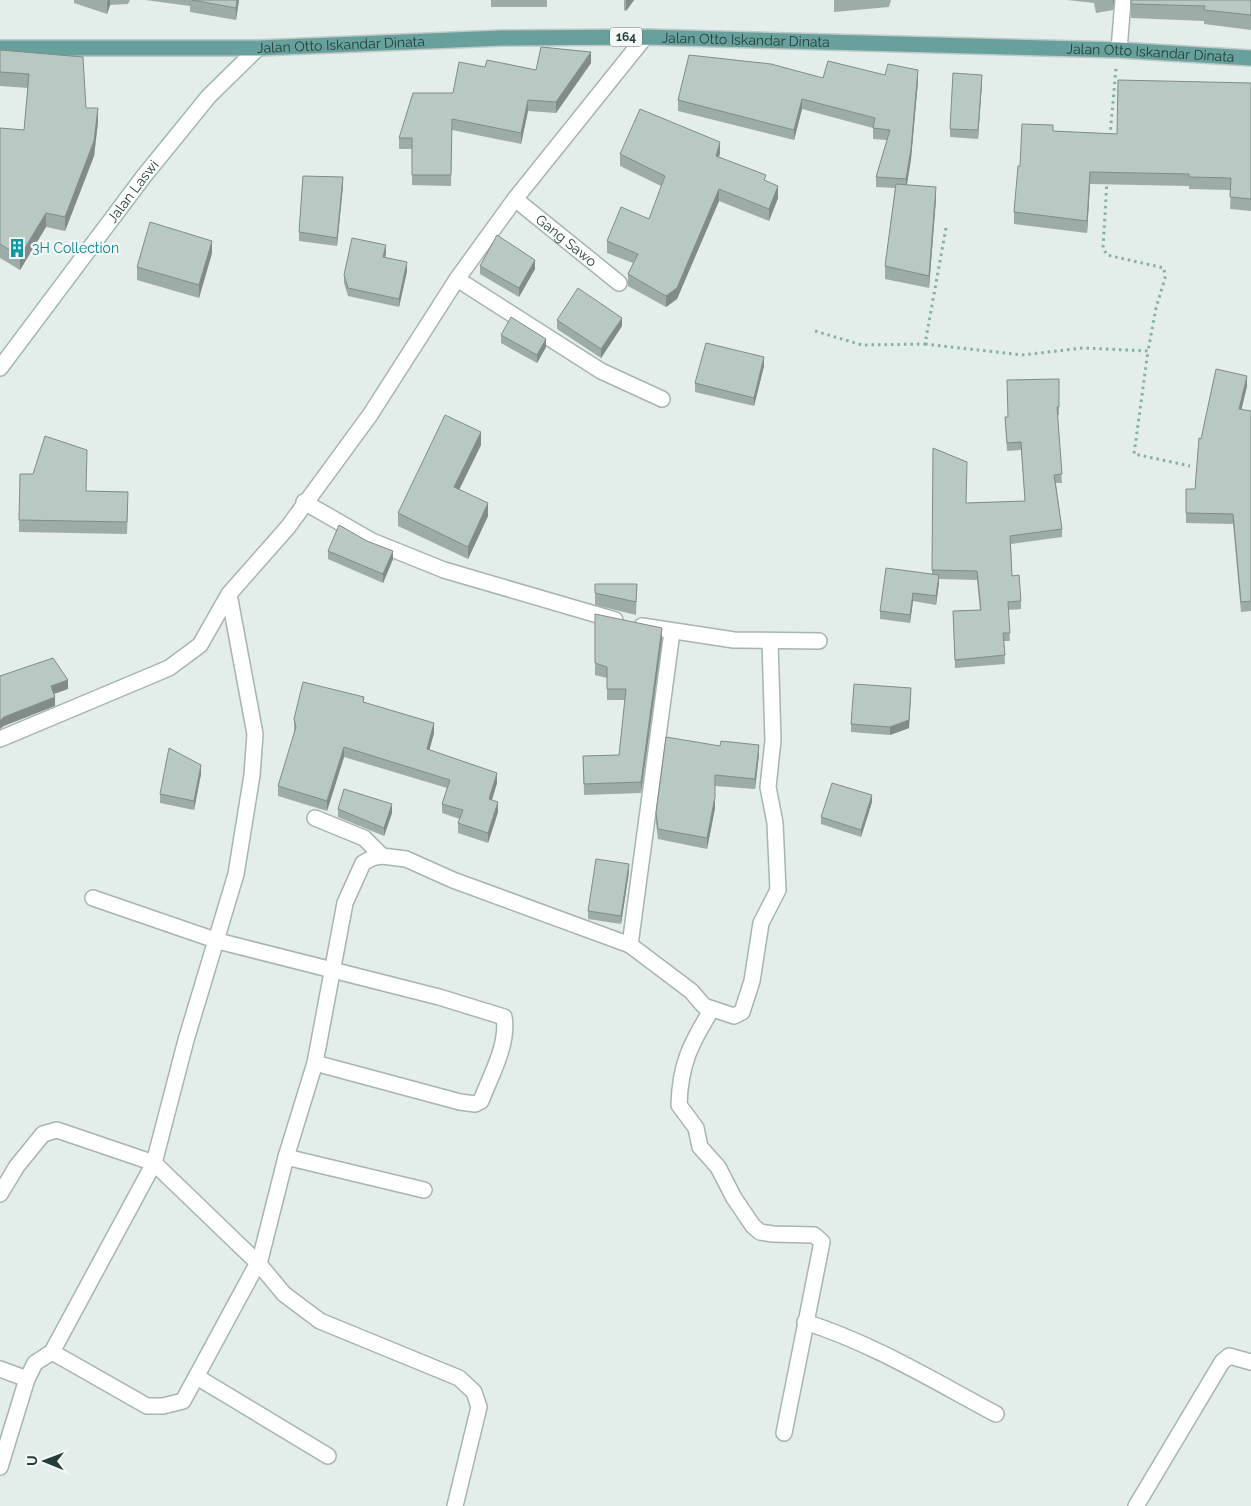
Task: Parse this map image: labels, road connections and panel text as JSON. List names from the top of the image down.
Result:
{
  "streets": {
    "main road": ["164", "Jalan Otto Iskandar Dinata"],
    "street": ["Jalan Laswi", "Gang Sawo"]
  },
  "crossings": [
    ["Jalan Otto Iskandar Dinata", "Jalan Laswi"]
  ],
  "places": {
    "building": ["3H Collection"]
  },
  "north": "left"
}
